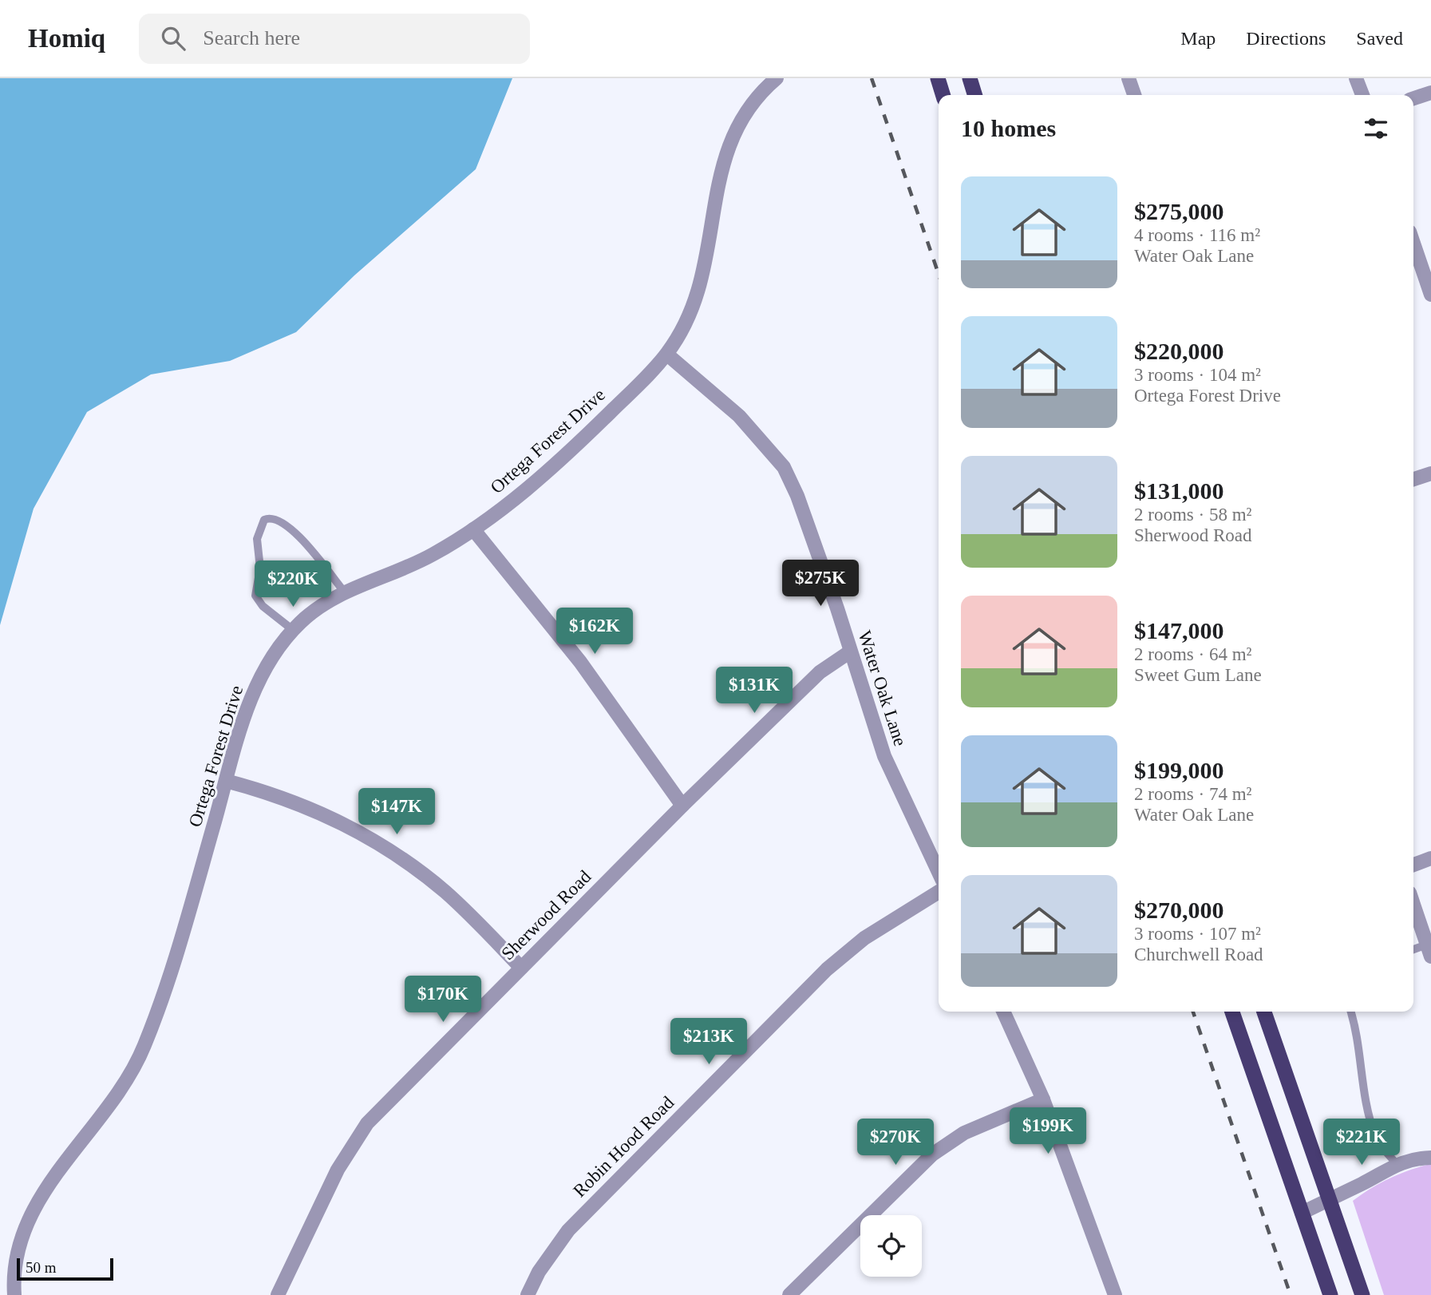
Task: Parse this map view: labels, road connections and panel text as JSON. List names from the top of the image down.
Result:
{
  "streets": {
    "street": [
      "Ortega Forest Drive",
      "Water Oak Lane",
      "Sherwood Road",
      "Robin Hood Road"
    ]
  },
  "crossings": [
    ["Ortega Forest Drive", "Water Oak Lane"],
    ["Water Oak Lane", "Sherwood Road"]
  ],
  "scale_bar": "50 m",
  "page": {
    "header": "Homiq",
    "search": "Search here",
    "nav": ["Map", "Directions", "Saved"],
    "heading": "10 homes",
    "list": [
      {
        "name": "$275,000",
        "note": "4 rooms · 116 m² · Water Oak Lane"
      },
      {
        "name": "$220,000",
        "note": "3 rooms · 104 m² · Ortega Forest Drive"
      },
      {
        "name": "$131,000",
        "note": "2 rooms · 58 m² · Sherwood Road"
      },
      {
        "name": "$147,000",
        "note": "2 rooms · 64 m² · Sweet Gum Lane"
      },
      {
        "name": "$199,000",
        "note": "2 rooms · 74 m² · Water Oak Lane"
      },
      {
        "name": "$270,000",
        "note": "3 rooms · 107 m² · Churchwell Road"
      }
    ],
    "price": [
      "$275K",
      "$220K",
      "$162K",
      "$131K",
      "$147K",
      "$170K",
      "$213K",
      "$199K",
      "$270K",
      "$221K"
    ],
    "scale": "50 m"
  }
}
